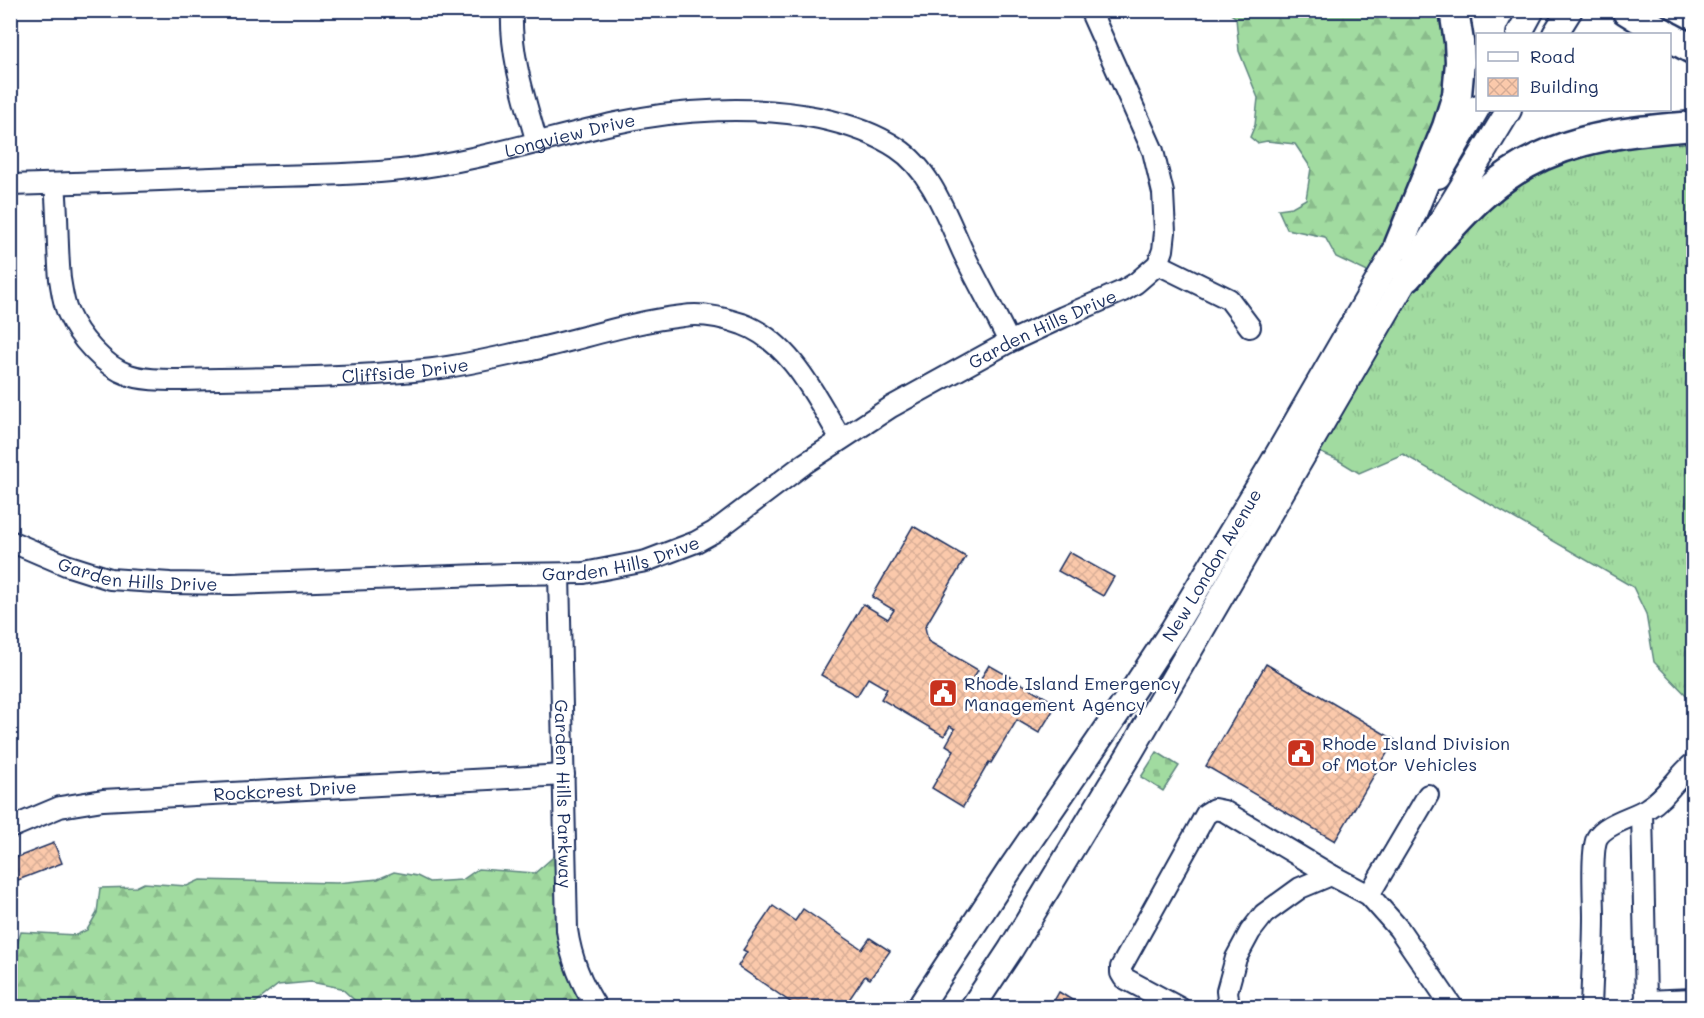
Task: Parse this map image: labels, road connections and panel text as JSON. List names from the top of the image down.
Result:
{
  "streets": {
    "main road": ["New London Avenue"],
    "street": [
      "Longview Drive",
      "Garden Hills Drive",
      "Cliffside Drive",
      "Rockcrest Drive",
      "Garden Hills Parkway"
    ]
  },
  "crossings": [
    ["Longview Drive", "Garden Hills Drive"],
    ["Longview Drive", "Cliffside Drive"],
    ["Garden Hills Drive", "Cliffside Drive"],
    ["Garden Hills Drive", "Garden Hills Parkway"],
    ["Rockcrest Drive", "Garden Hills Parkway"]
  ],
  "places": {
    "public building": ["Rhode Island Emergency Management Agency", "Rhode Island Division of Motor Vehicles"]
  },
  "legend": ["Road", "Building"]
}
